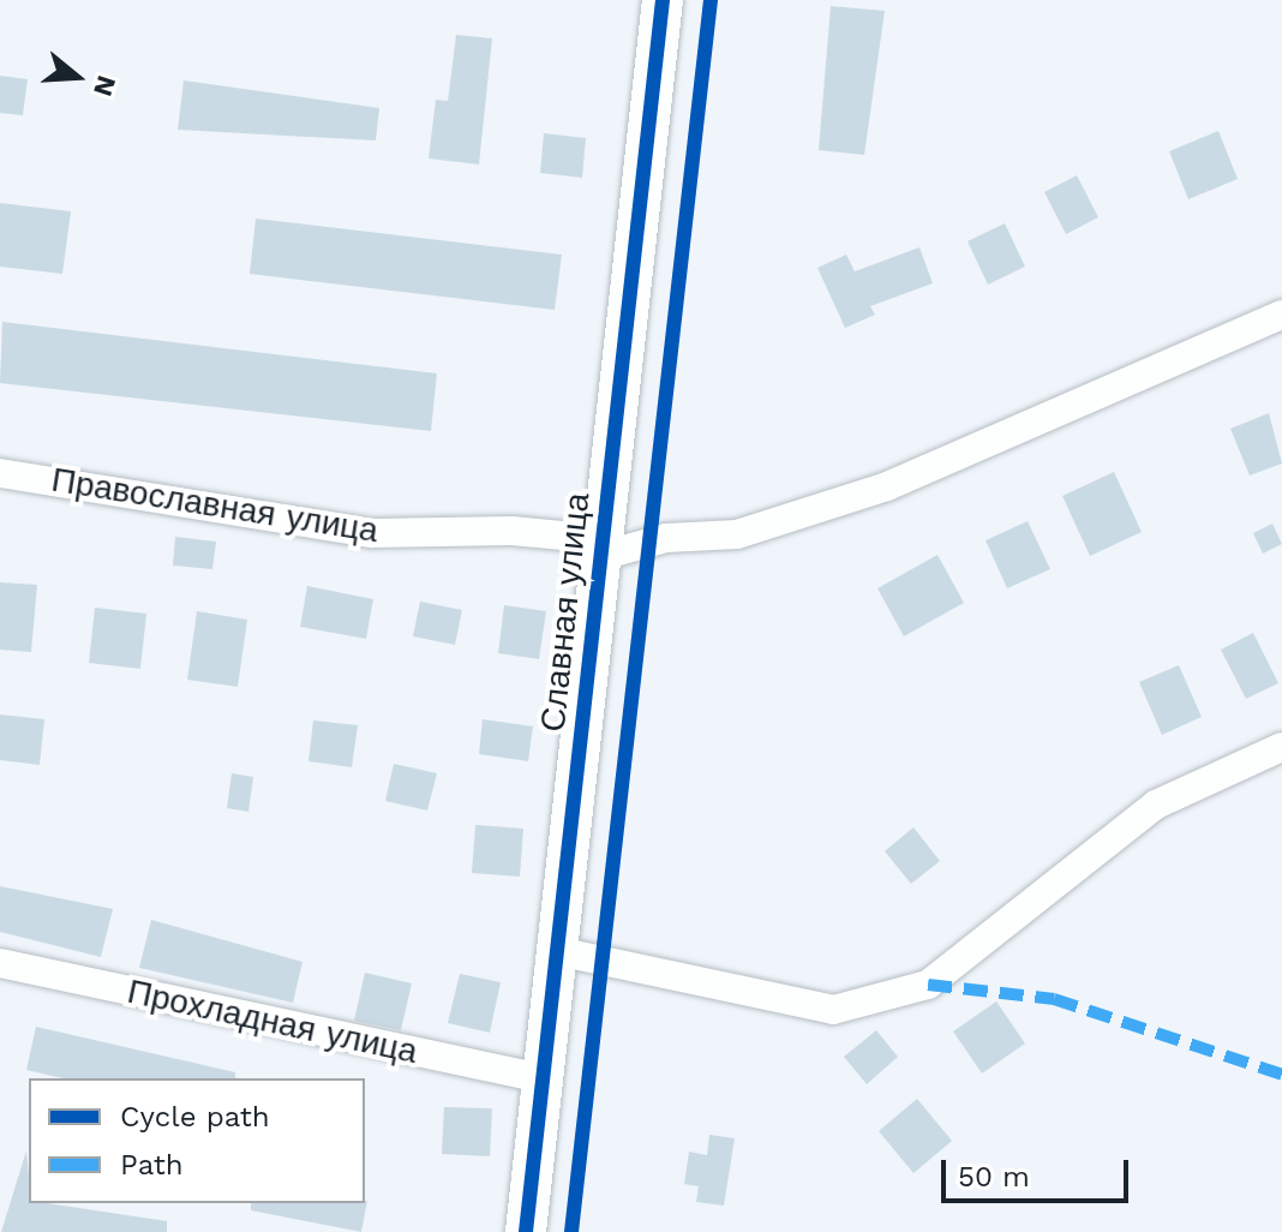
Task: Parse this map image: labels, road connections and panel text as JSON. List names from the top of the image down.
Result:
{
  "streets": {
    "street": ["Православная улица", "Славная улица", "Прохладная улица"]
  },
  "crossings": [
    ["Православная улица", "Славная улица"],
    ["Славная улица", "Прохладная улица"]
  ],
  "legend": ["Cycle path", "Path"],
  "scale_bar": "50 m",
  "north": "right"
}
